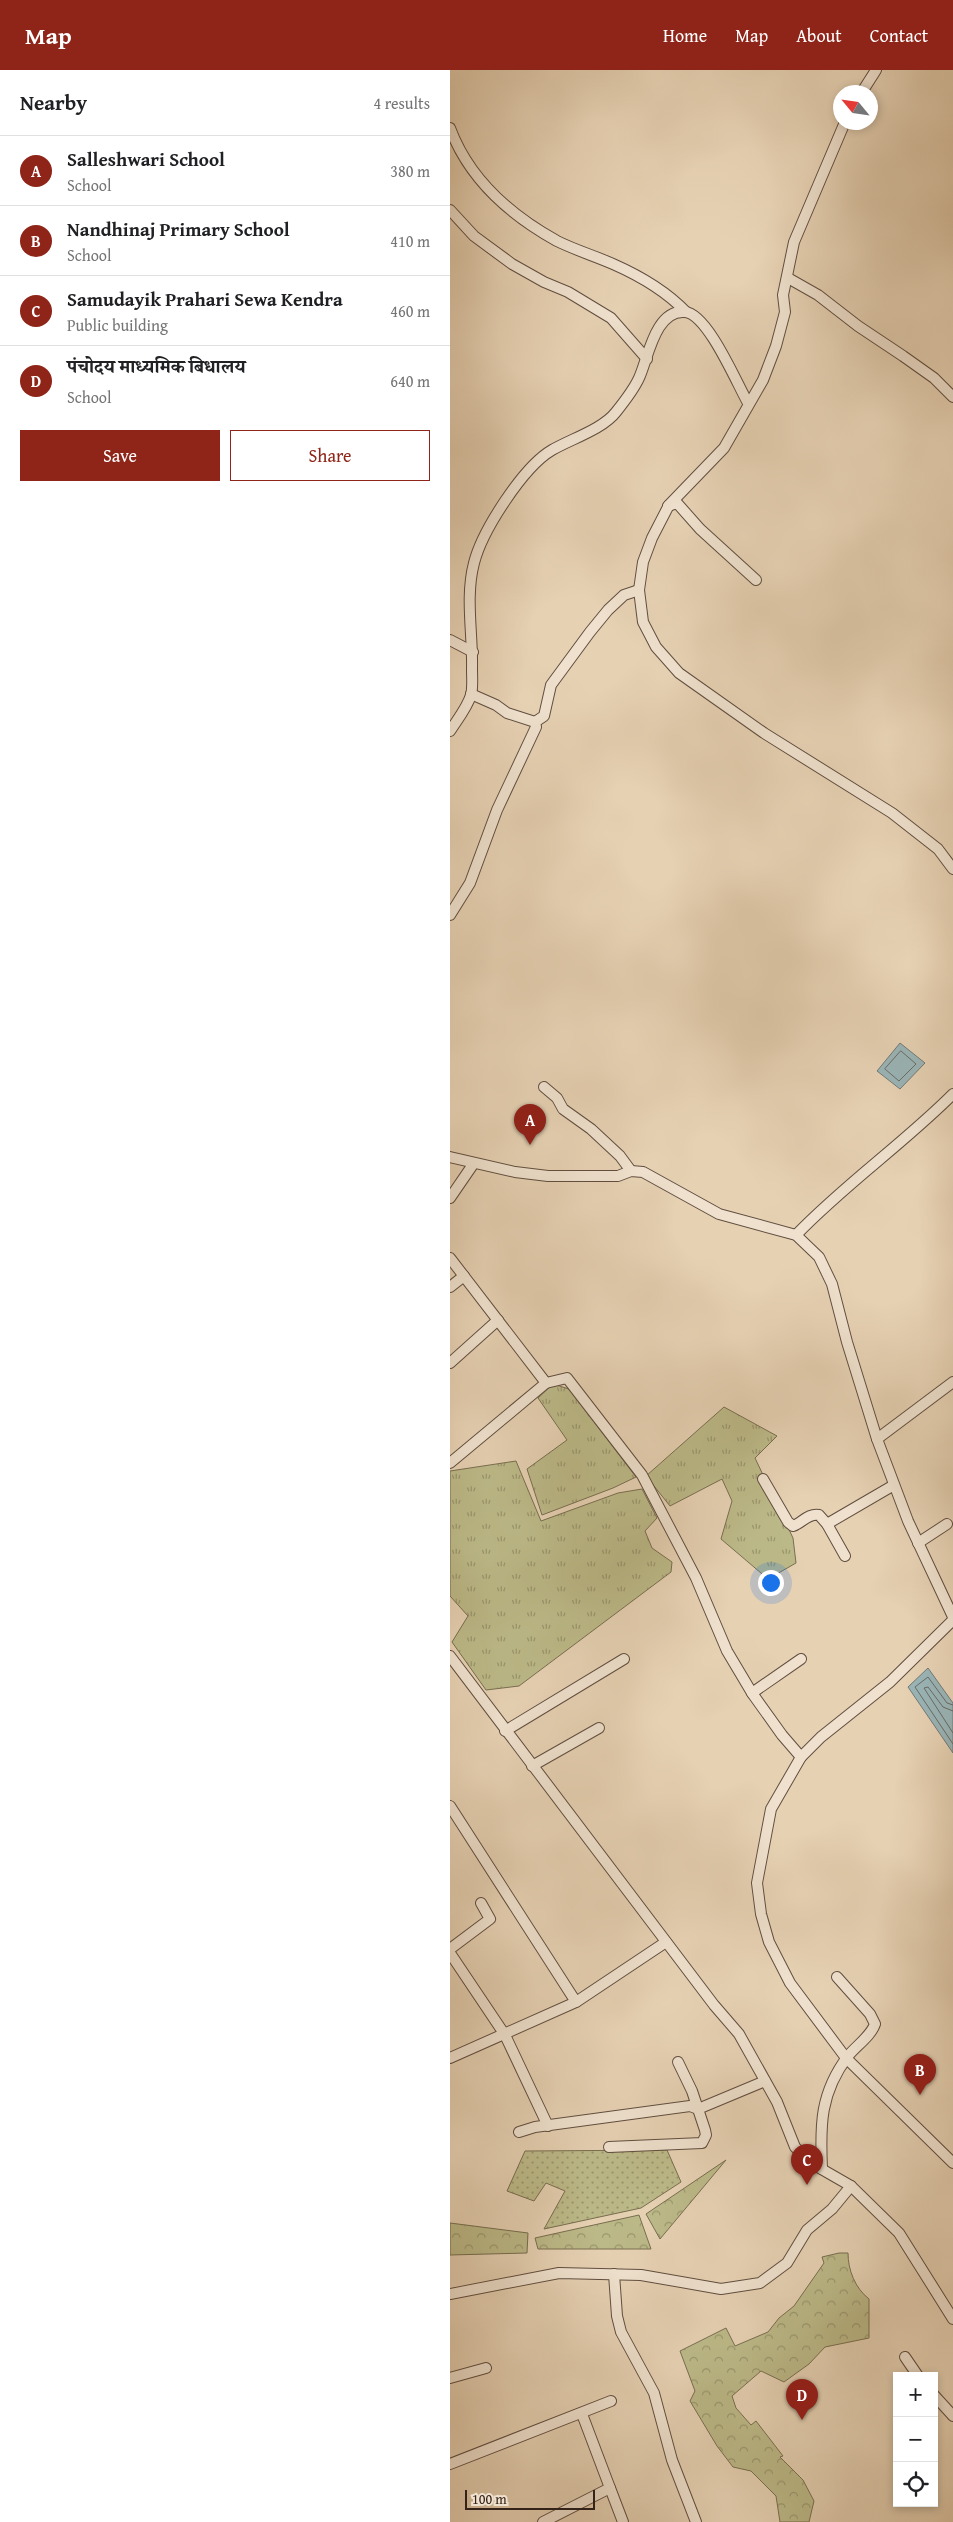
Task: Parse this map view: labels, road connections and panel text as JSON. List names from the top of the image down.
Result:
{
  "scale_bar": "100 m",
  "north": "top left",
  "page": {
    "header": "Map",
    "nav": [
      "Home",
      "Map",
      "About",
      "Contact"
    ],
    "heading": ["Nearby", "4 results"],
    "list": [
      {
        "mark": "A",
        "name": "Salleshwari School",
        "note": "School",
        "value": "380 m"
      },
      {
        "mark": "B",
        "name": "Nandhinaj Primary School",
        "note": "School",
        "value": "410 m"
      },
      {
        "mark": "C",
        "name": "Samudayik Prahari Sewa Kendra",
        "note": "Public building",
        "value": "460 m"
      },
      {
        "mark": "D",
        "name": "पंचोदय माध्यमिक बिधालय",
        "note": "School",
        "value": "640 m"
      }
    ],
    "buttons": ["Save", "Share"],
    "pins": [
      "A",
      "B",
      "C",
      "D"
    ],
    "map_buttons": ["+", "−"],
    "scale": "100 m"
  }
}
